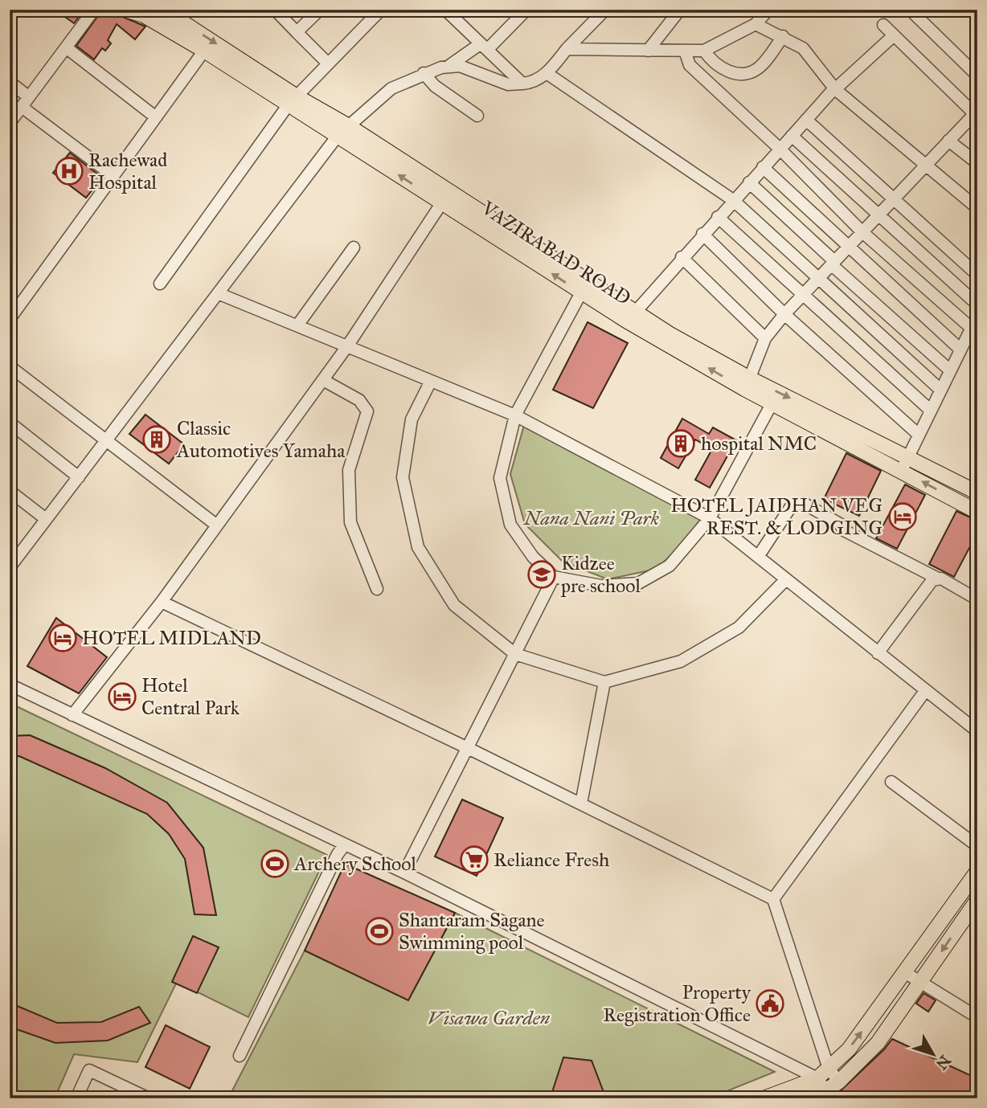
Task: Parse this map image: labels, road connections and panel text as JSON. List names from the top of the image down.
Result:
{
  "streets": {
    "main road": ["VAZIRABAD ROAD"]
  },
  "parks": ["Nana Nani Park", "Visawa Garden"],
  "places": {
    "hospital": ["Rachewad Hospital"],
    "building": ["Classic Automotives Yamaha", "hospital NMC"],
    "hotel": ["HOTEL JAIDHAN VEG REST. & LODGING", "HOTEL MIDLAND", "Hotel Central Park"],
    "school or university": ["Kidzee pre school"],
    "supermarket": ["Reliance Fresh"],
    "sports": ["Archery School", "Shantaram Sagane Swimming pool"],
    "public building": ["Property Registration Office"]
  },
  "north": "bottom right"
}
